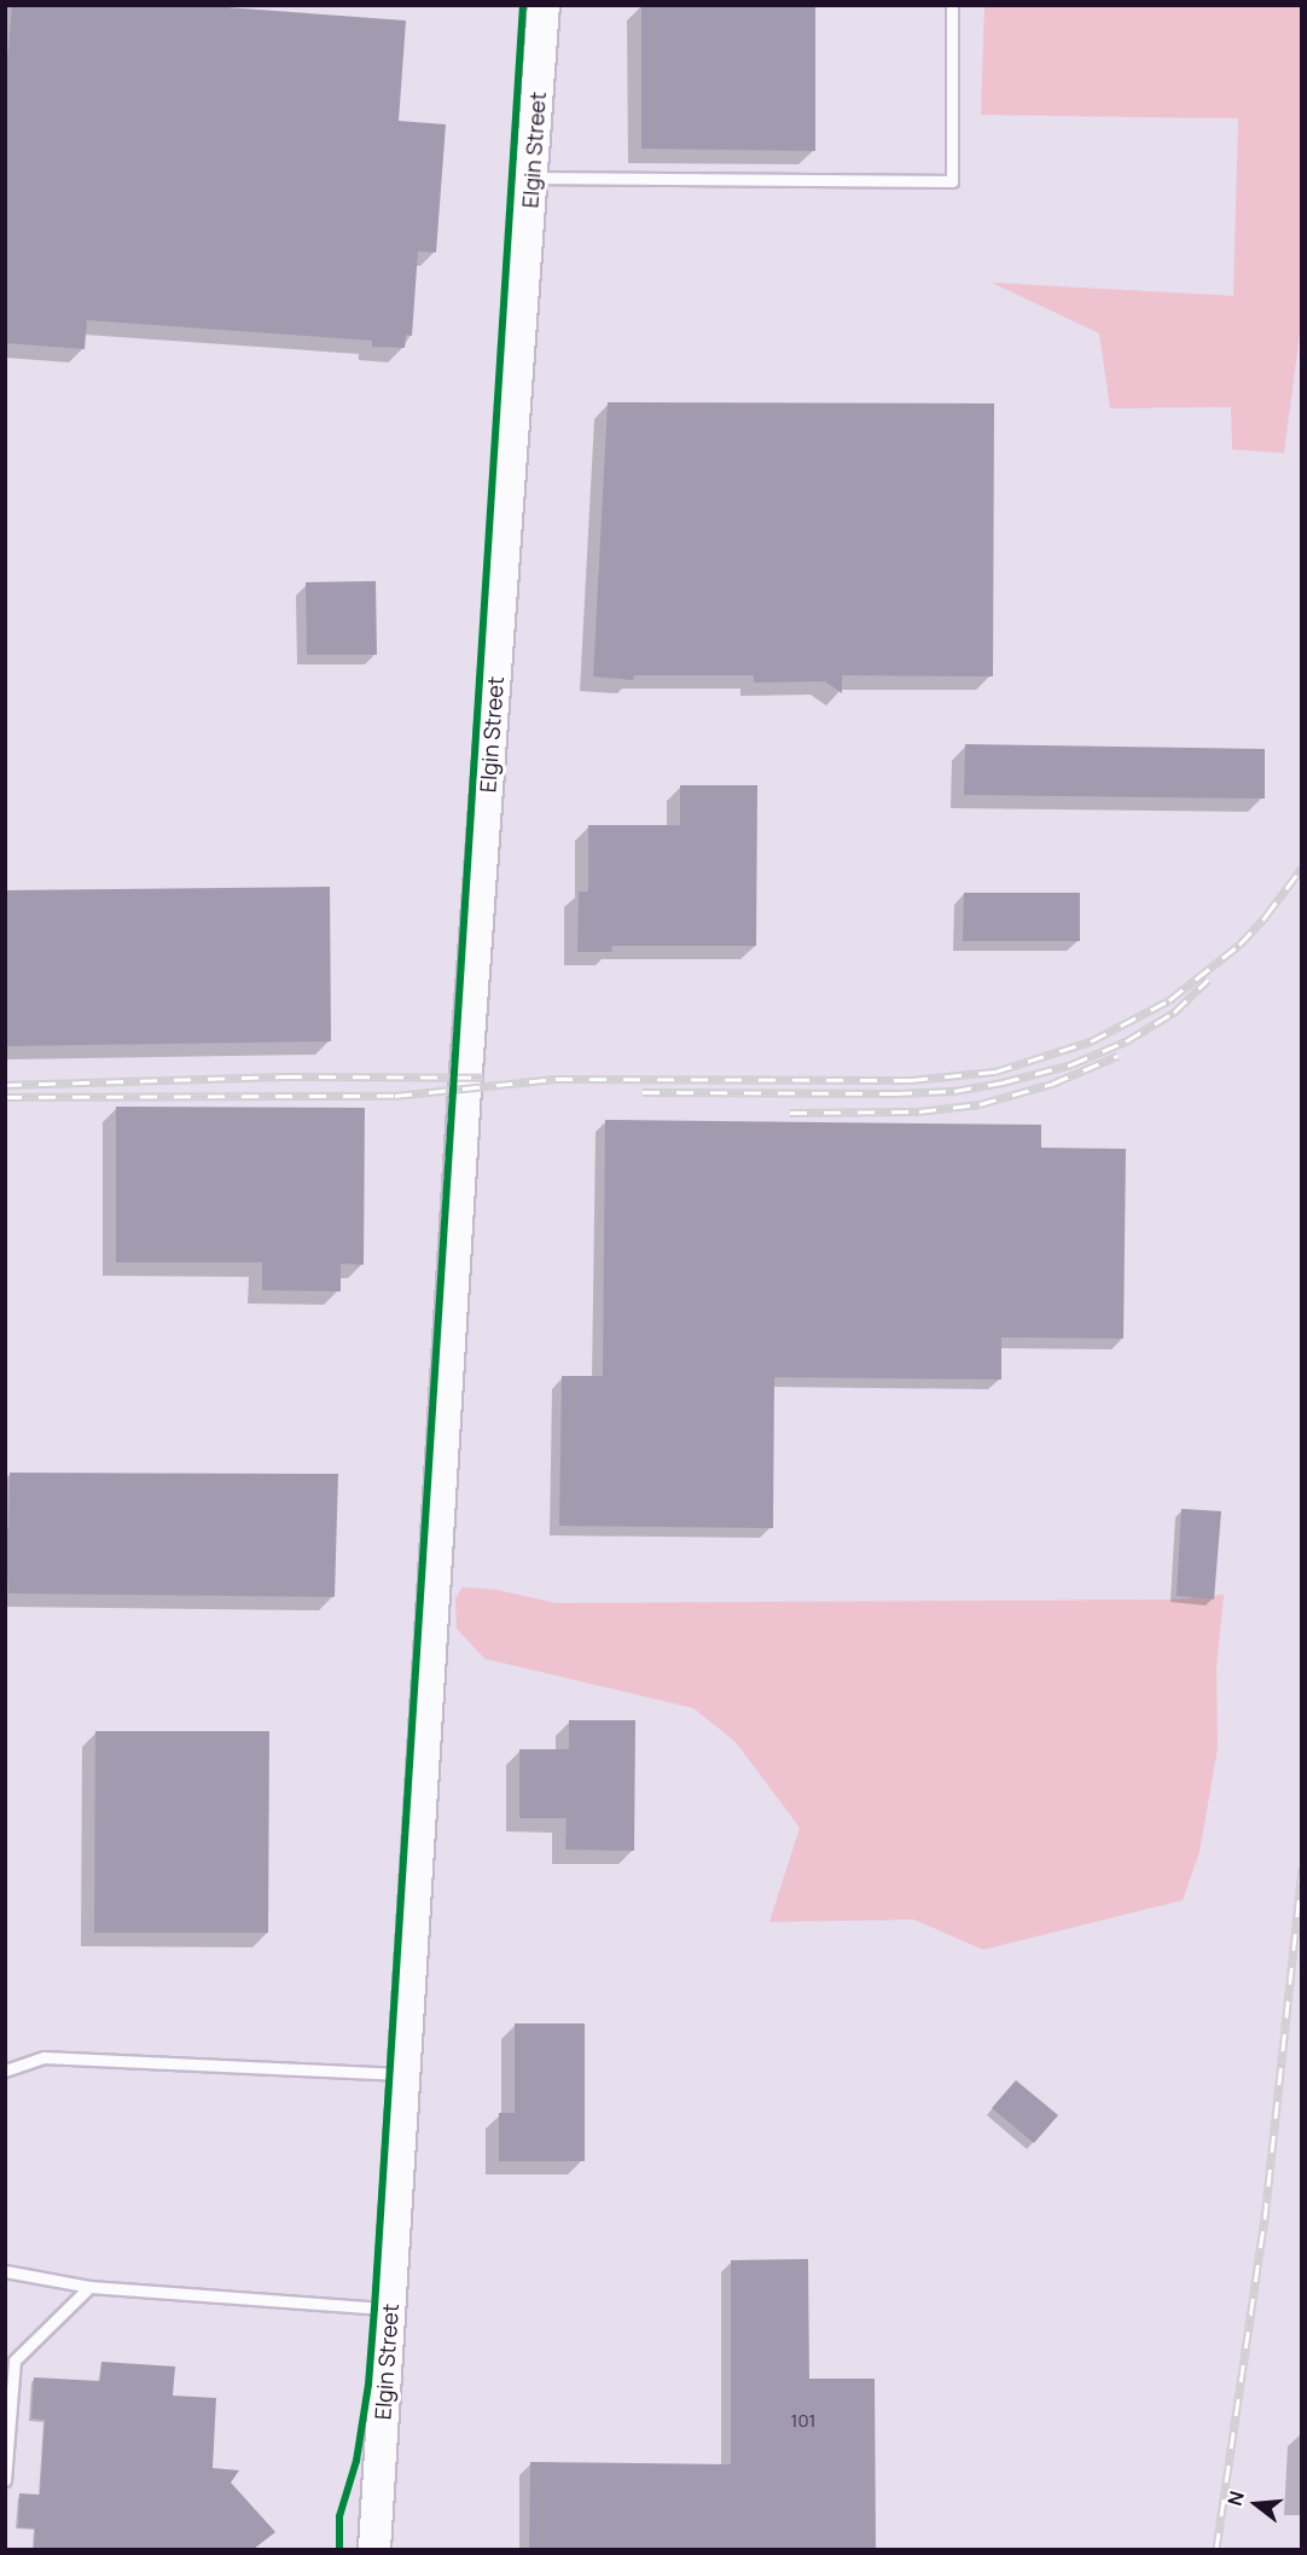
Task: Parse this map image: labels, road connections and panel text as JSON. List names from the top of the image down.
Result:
{
  "streets": {
    "main road": ["Elgin Street"]
  },
  "house_numbers": ["101"],
  "north": "left"
}
